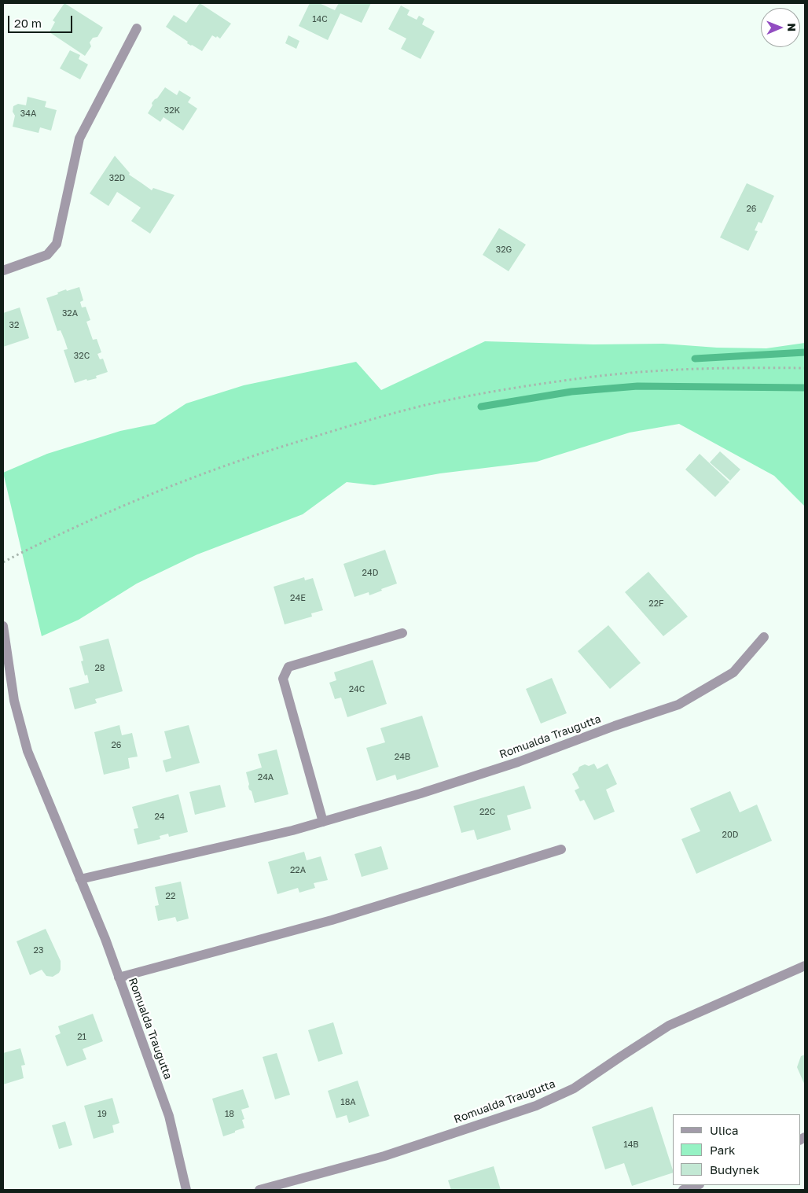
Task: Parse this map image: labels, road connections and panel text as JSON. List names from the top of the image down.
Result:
{
  "streets": {
    "street": ["Romualda Traugutta"]
  },
  "house_numbers": [
    "14C",
    "32K",
    "34A",
    "32D",
    "26",
    "32G",
    "32A",
    "32",
    "32C",
    "24D",
    "24E",
    "22F",
    "28",
    "24C",
    "26",
    "24B",
    "24A",
    "22C",
    "24",
    "20D",
    "22A",
    "22",
    "23",
    "21",
    "18A",
    "19",
    "18",
    "14B"
  ],
  "legend": ["Ulica", "Park", "Budynek"],
  "scale_bar": "20 m",
  "north": "right"
}
